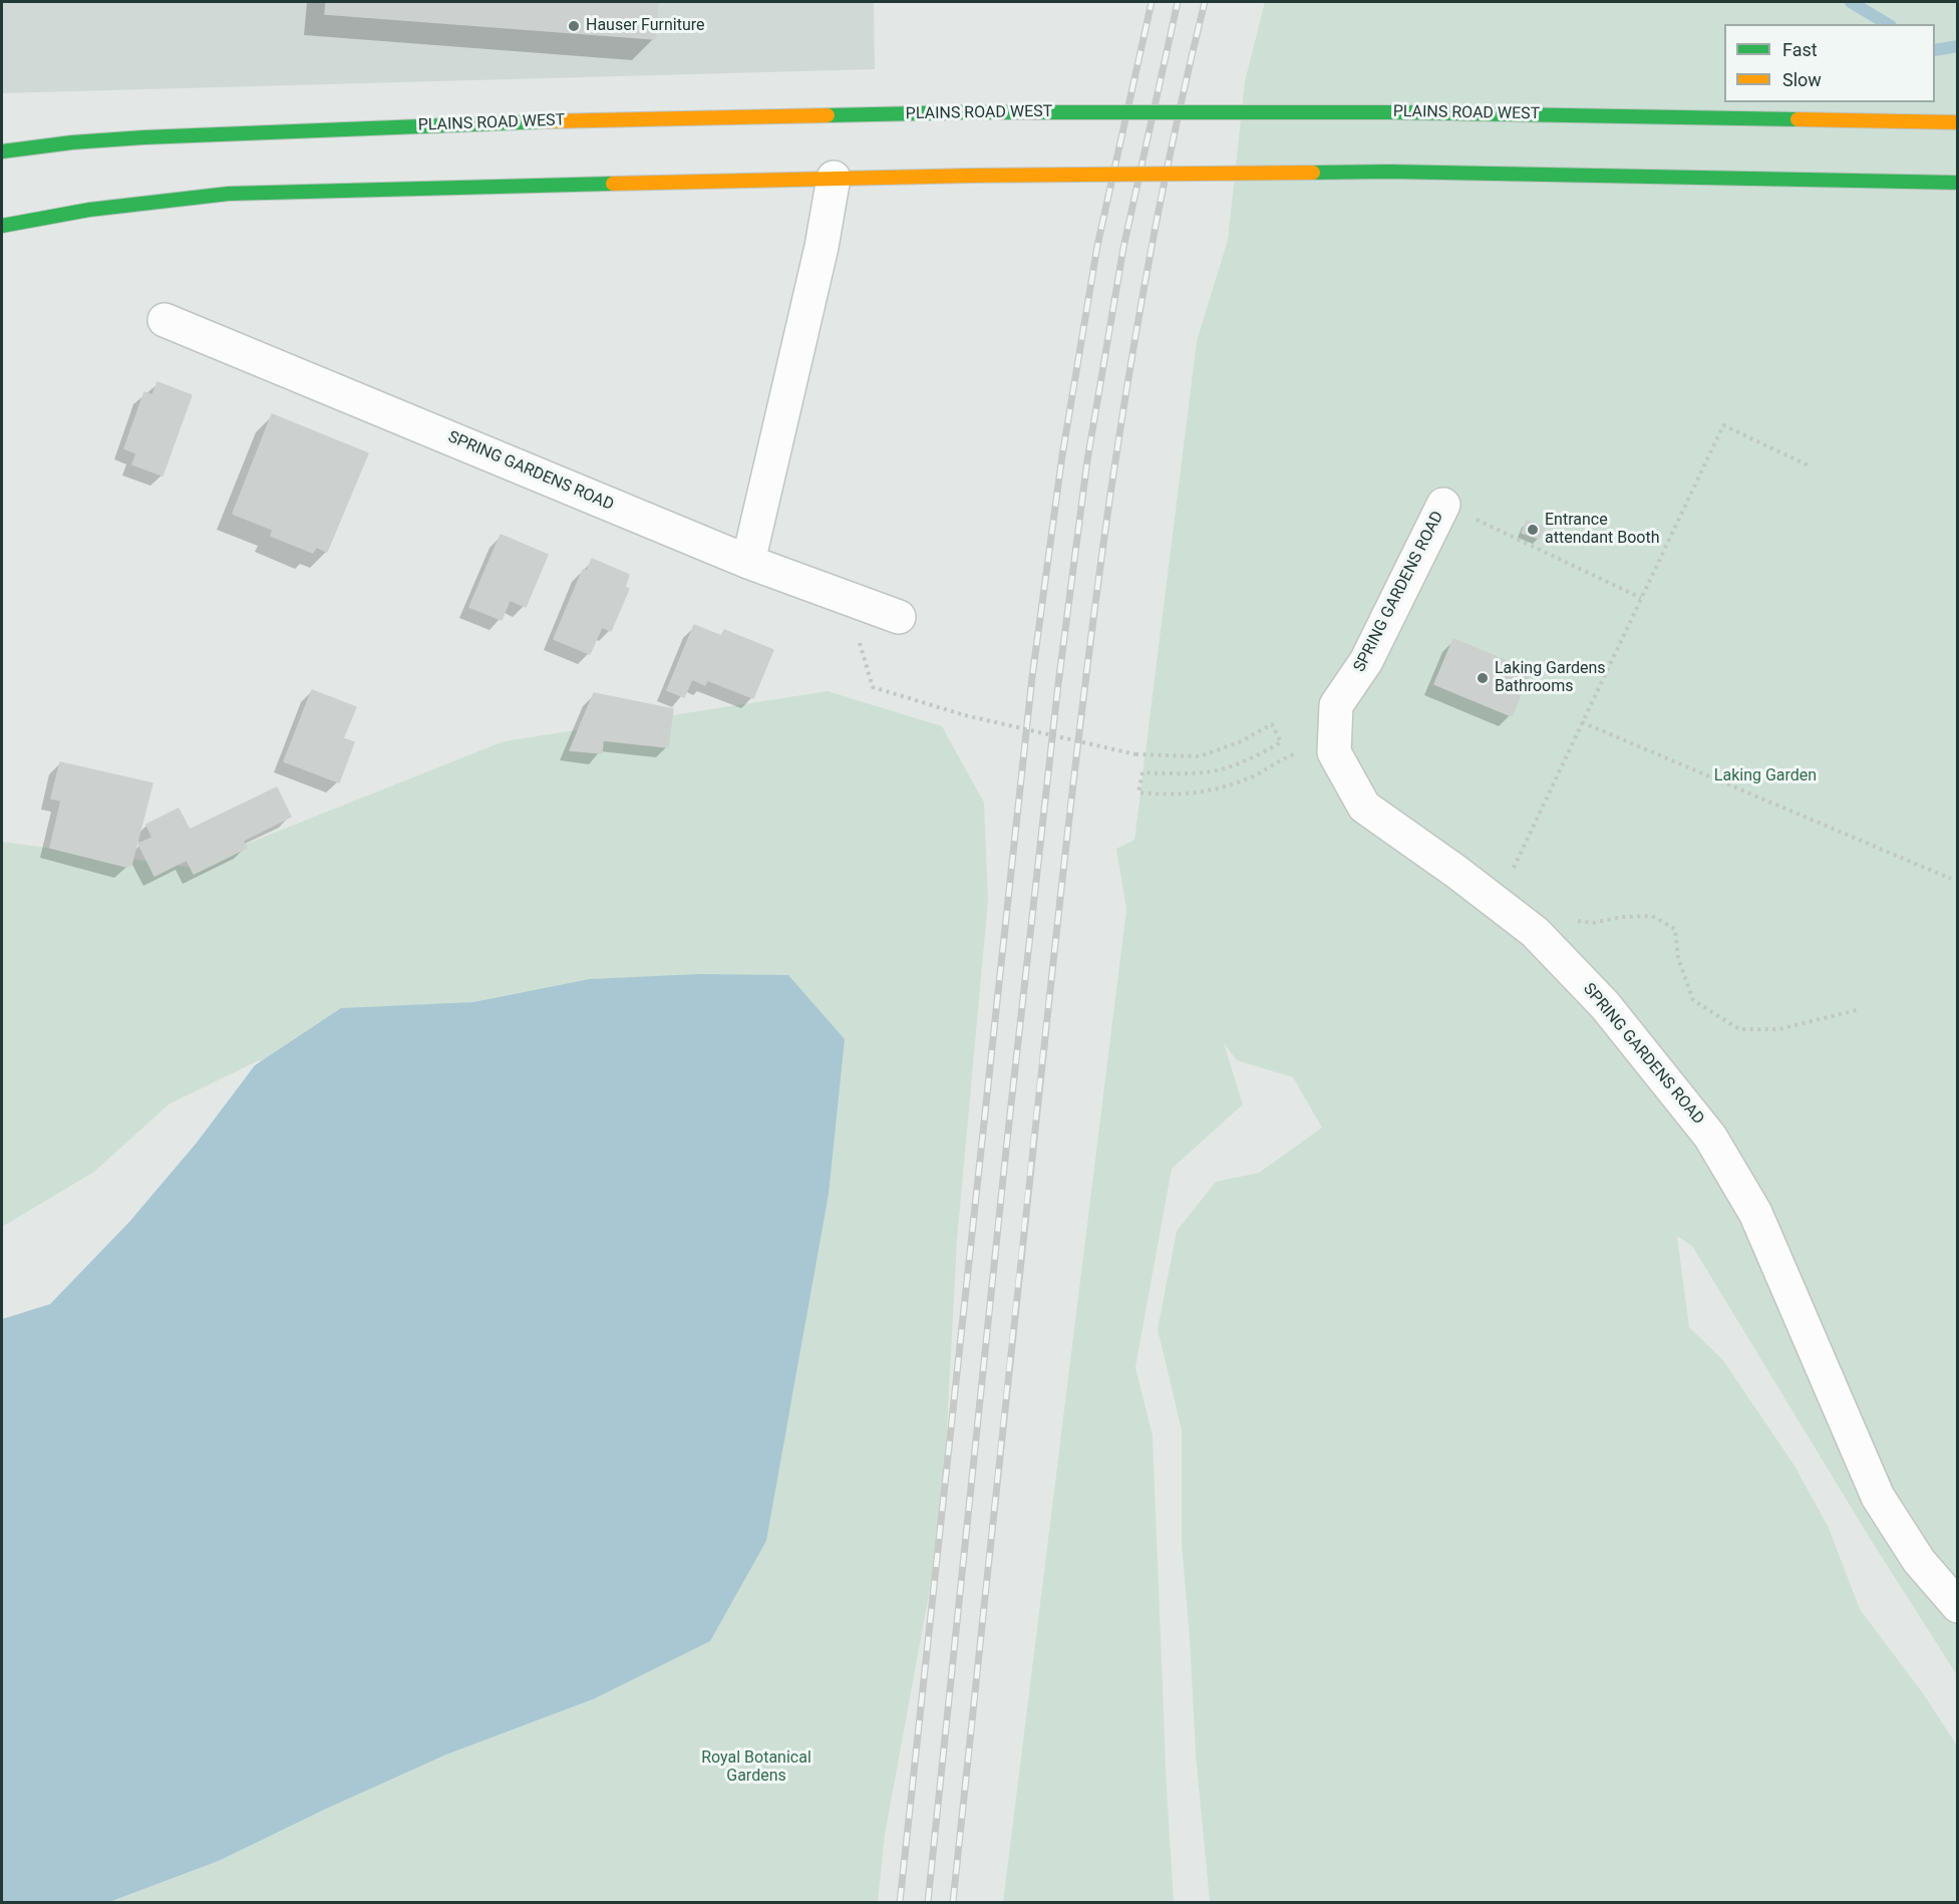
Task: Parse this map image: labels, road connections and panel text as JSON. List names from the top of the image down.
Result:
{
  "streets": {
    "main road": ["PLAINS ROAD WEST"],
    "street": ["SPRING GARDENS ROAD"]
  },
  "parks": ["Laking Garden", "Royal Botanical Gardens"],
  "places": ["Hauser Furniture", "Entrance attendant Booth", "Laking Gardens Bathrooms"],
  "legend": ["Fast", "Slow"]
}
